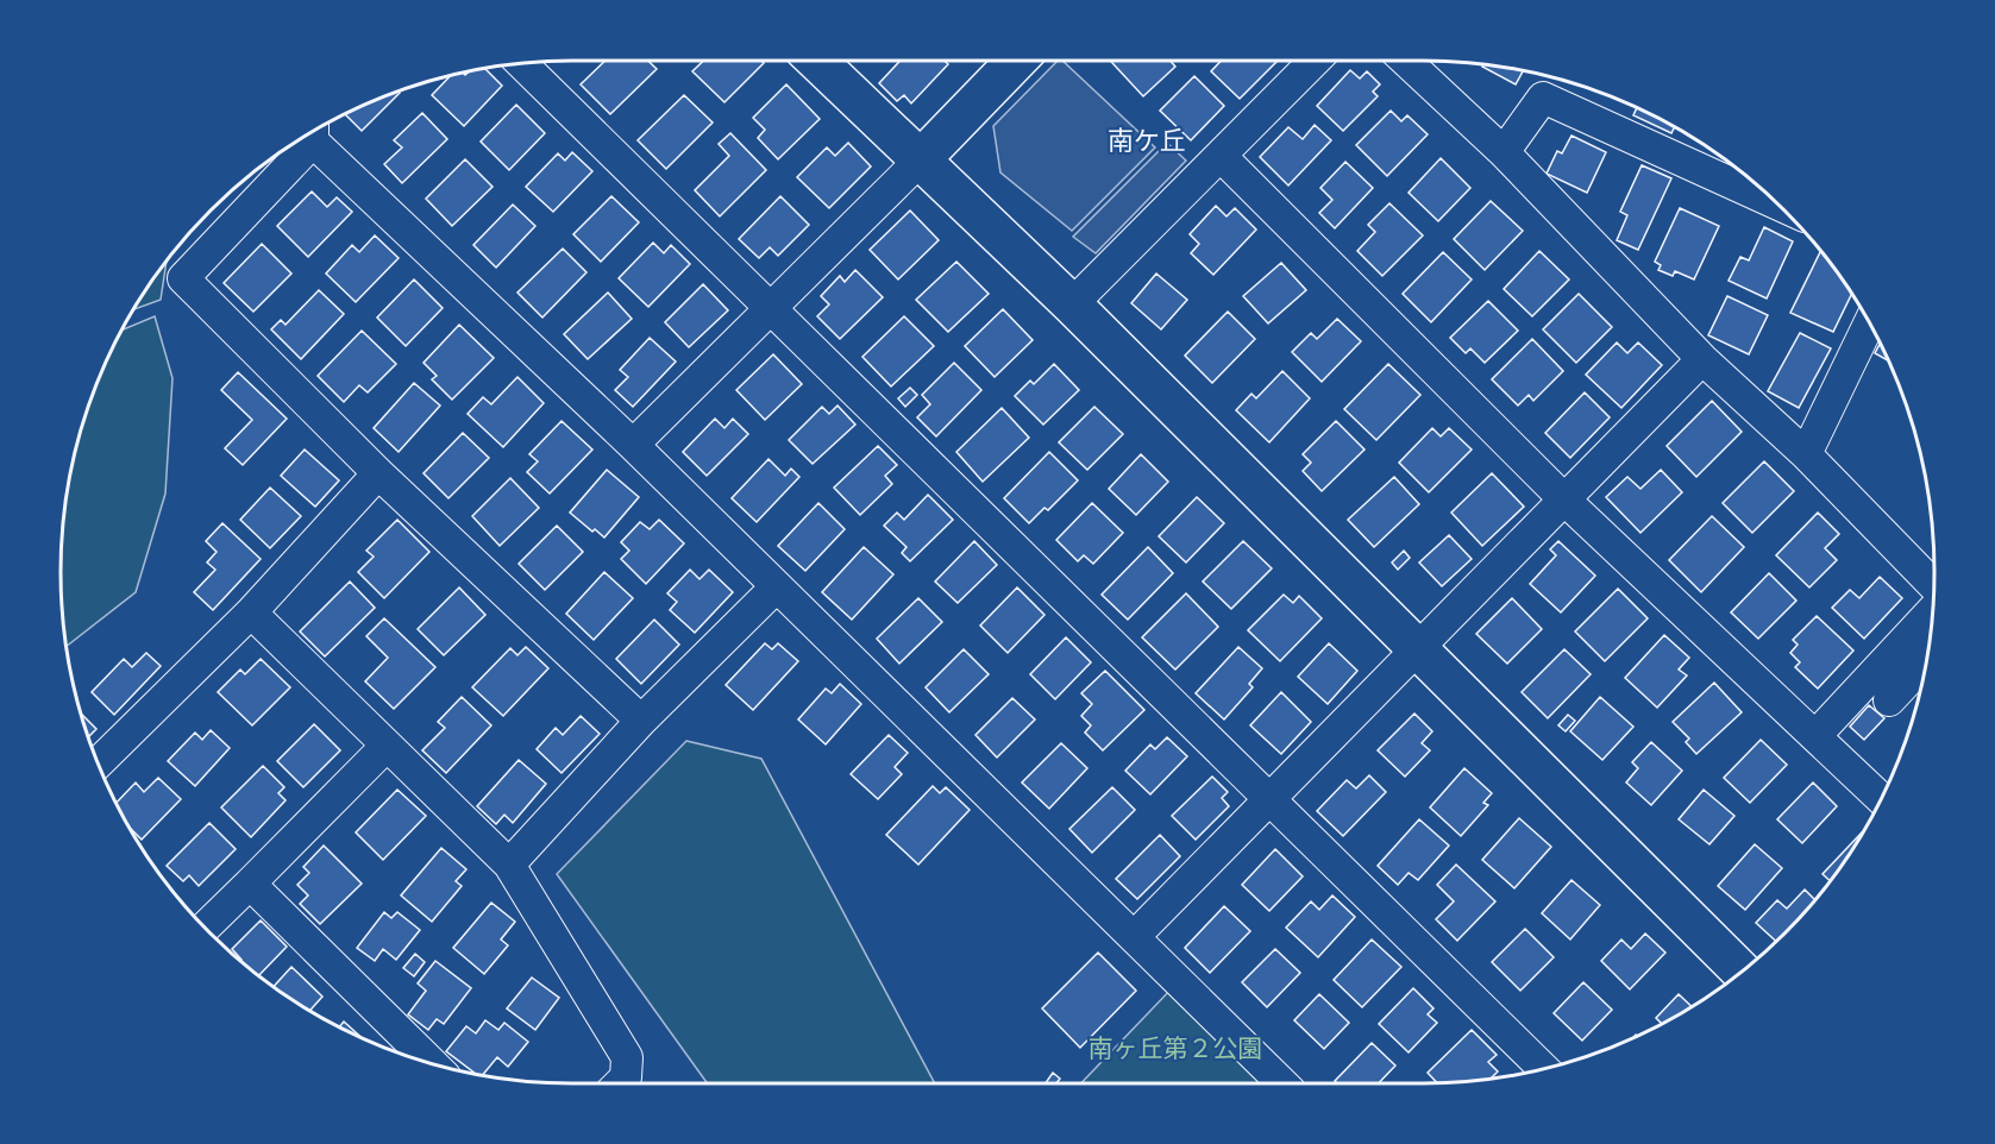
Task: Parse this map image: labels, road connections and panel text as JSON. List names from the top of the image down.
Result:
{
  "districts": ["南ケ丘"],
  "parks": ["南ヶ丘第２公園"]
}
